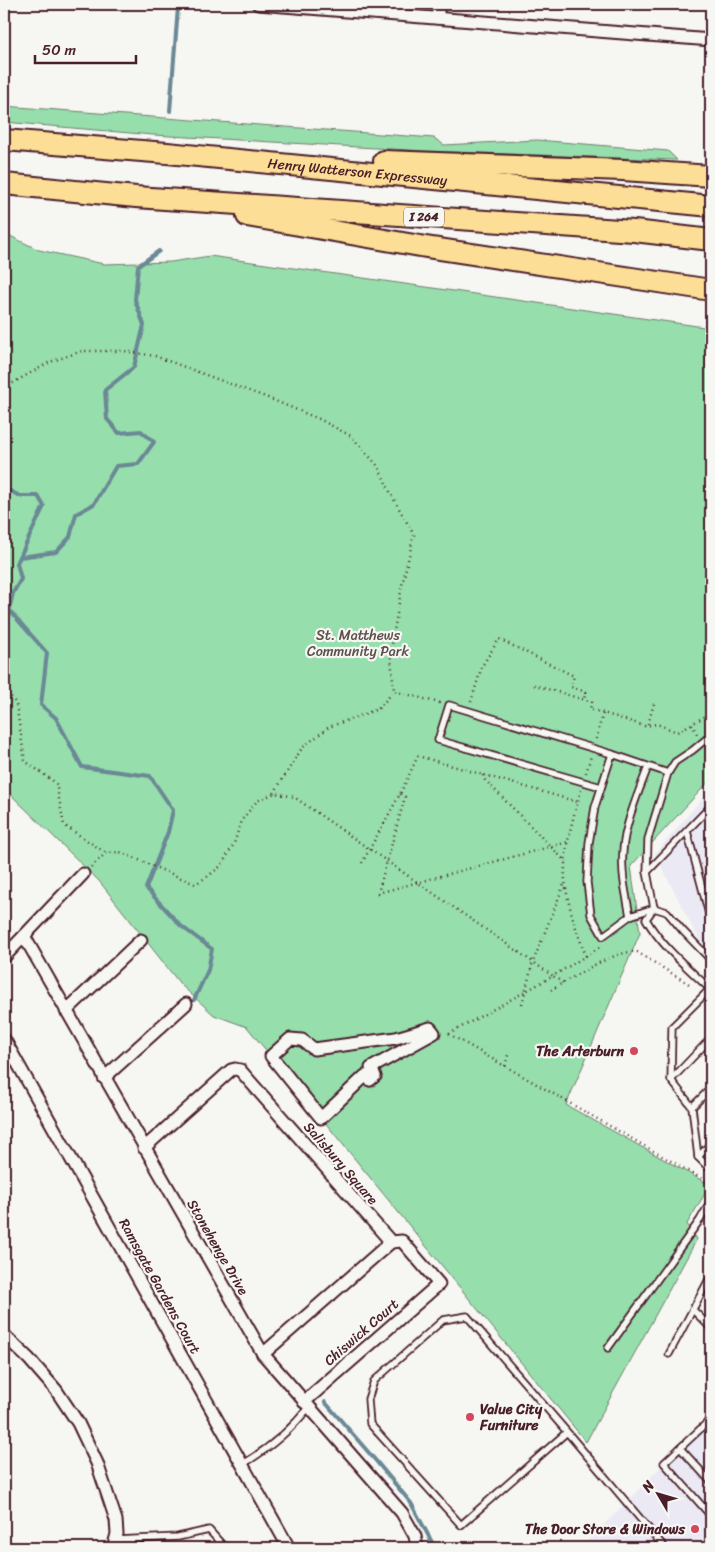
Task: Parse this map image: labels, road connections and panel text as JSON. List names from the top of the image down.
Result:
{
  "streets": {
    "highway": ["Henry Watterson Expressway", "I 264"],
    "street": [
      "Salisbury Square",
      "Stonehenge Drive",
      "Ramsgate Gardens Court",
      "Chiswick Court"
    ]
  },
  "crossings": [
    ["Salisbury Square", "Stonehenge Drive"],
    ["Salisbury Square", "Chiswick Court"],
    ["Stonehenge Drive", "Chiswick Court"]
  ],
  "parks": ["St. Matthews Community Park"],
  "places": ["The Arterburn", "Value City Furniture", "The Door Store & Windows"],
  "scale_bar": "50 m",
  "north": "top left"
}
